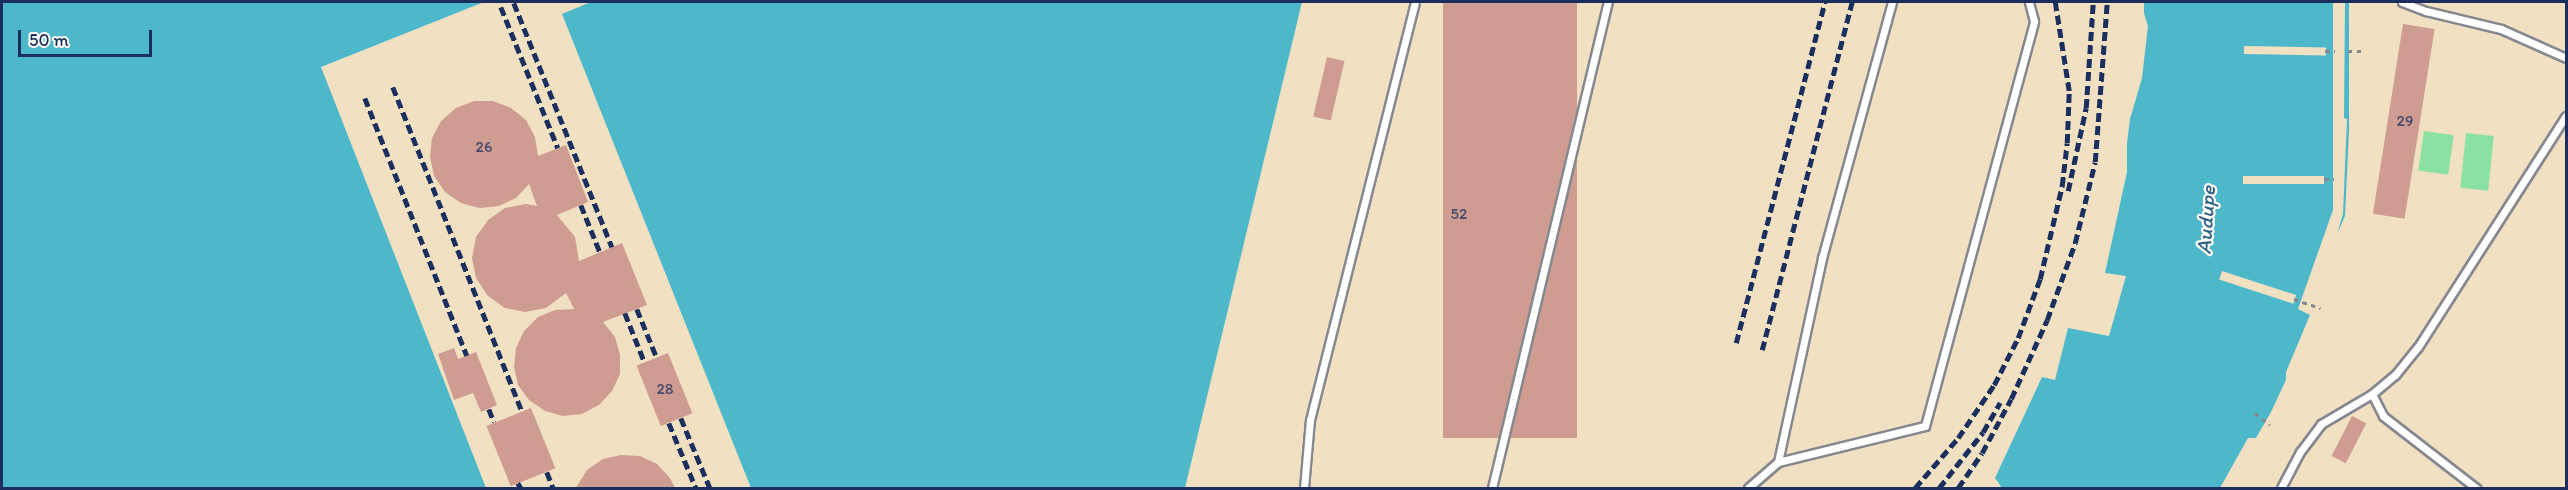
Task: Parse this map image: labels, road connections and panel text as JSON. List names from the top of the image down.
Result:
{
  "water": ["Audupe"],
  "house_numbers": [
    "29",
    "26",
    "52",
    "28"
  ],
  "scale_bar": "50 m"
}
